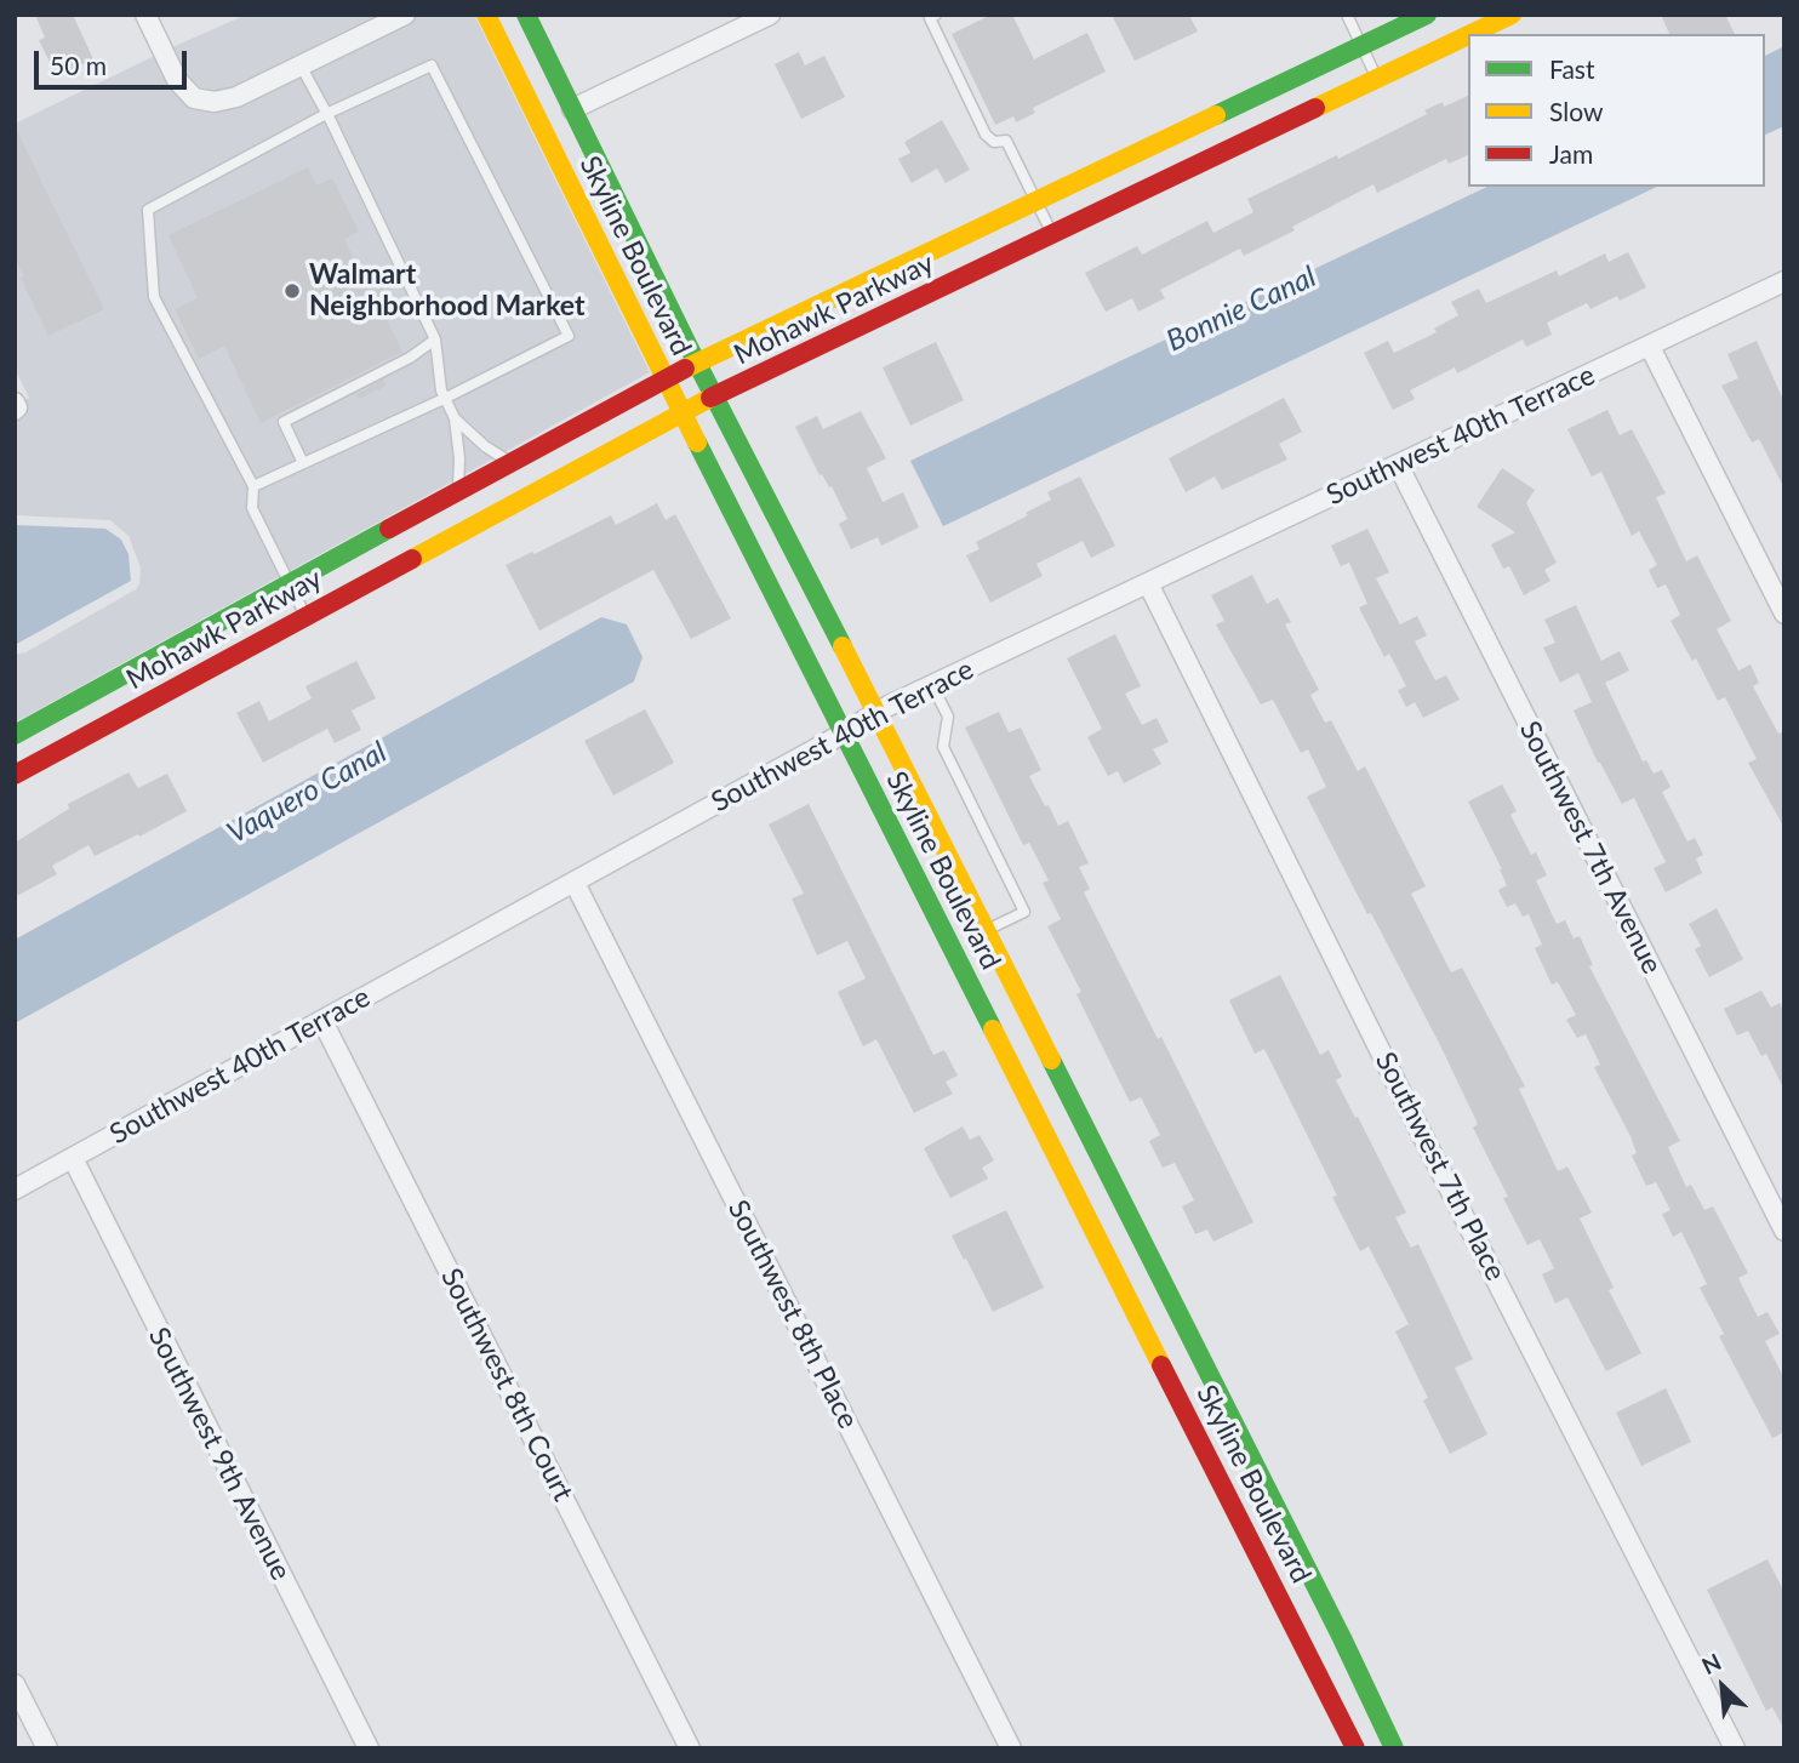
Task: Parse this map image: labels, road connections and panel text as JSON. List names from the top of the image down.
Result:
{
  "streets": {
    "street": [
      "Skyline Boulevard",
      "Mohawk Parkway",
      "Southwest 40th Terrace",
      "Southwest 7th Avenue",
      "Southwest 7th Place",
      "Southwest 8th Place",
      "Southwest 8th Court",
      "Southwest 9th Avenue"
    ]
  },
  "crossings": [
    ["Skyline Boulevard", "Mohawk Parkway"],
    ["Skyline Boulevard", "Southwest 40th Terrace"],
    ["Southwest 40th Terrace", "Southwest 7th Avenue"],
    ["Southwest 40th Terrace", "Southwest 7th Place"],
    ["Southwest 40th Terrace", "Southwest 8th Place"],
    ["Southwest 40th Terrace", "Southwest 8th Court"],
    ["Southwest 40th Terrace", "Southwest 9th Avenue"]
  ],
  "water": ["Bonnie Canal", "Vaquero Canal"],
  "places": ["Walmart Neighborhood Market"],
  "legend": ["Fast", "Slow", "Jam"],
  "scale_bar": "50 m",
  "north": "top left"
}
